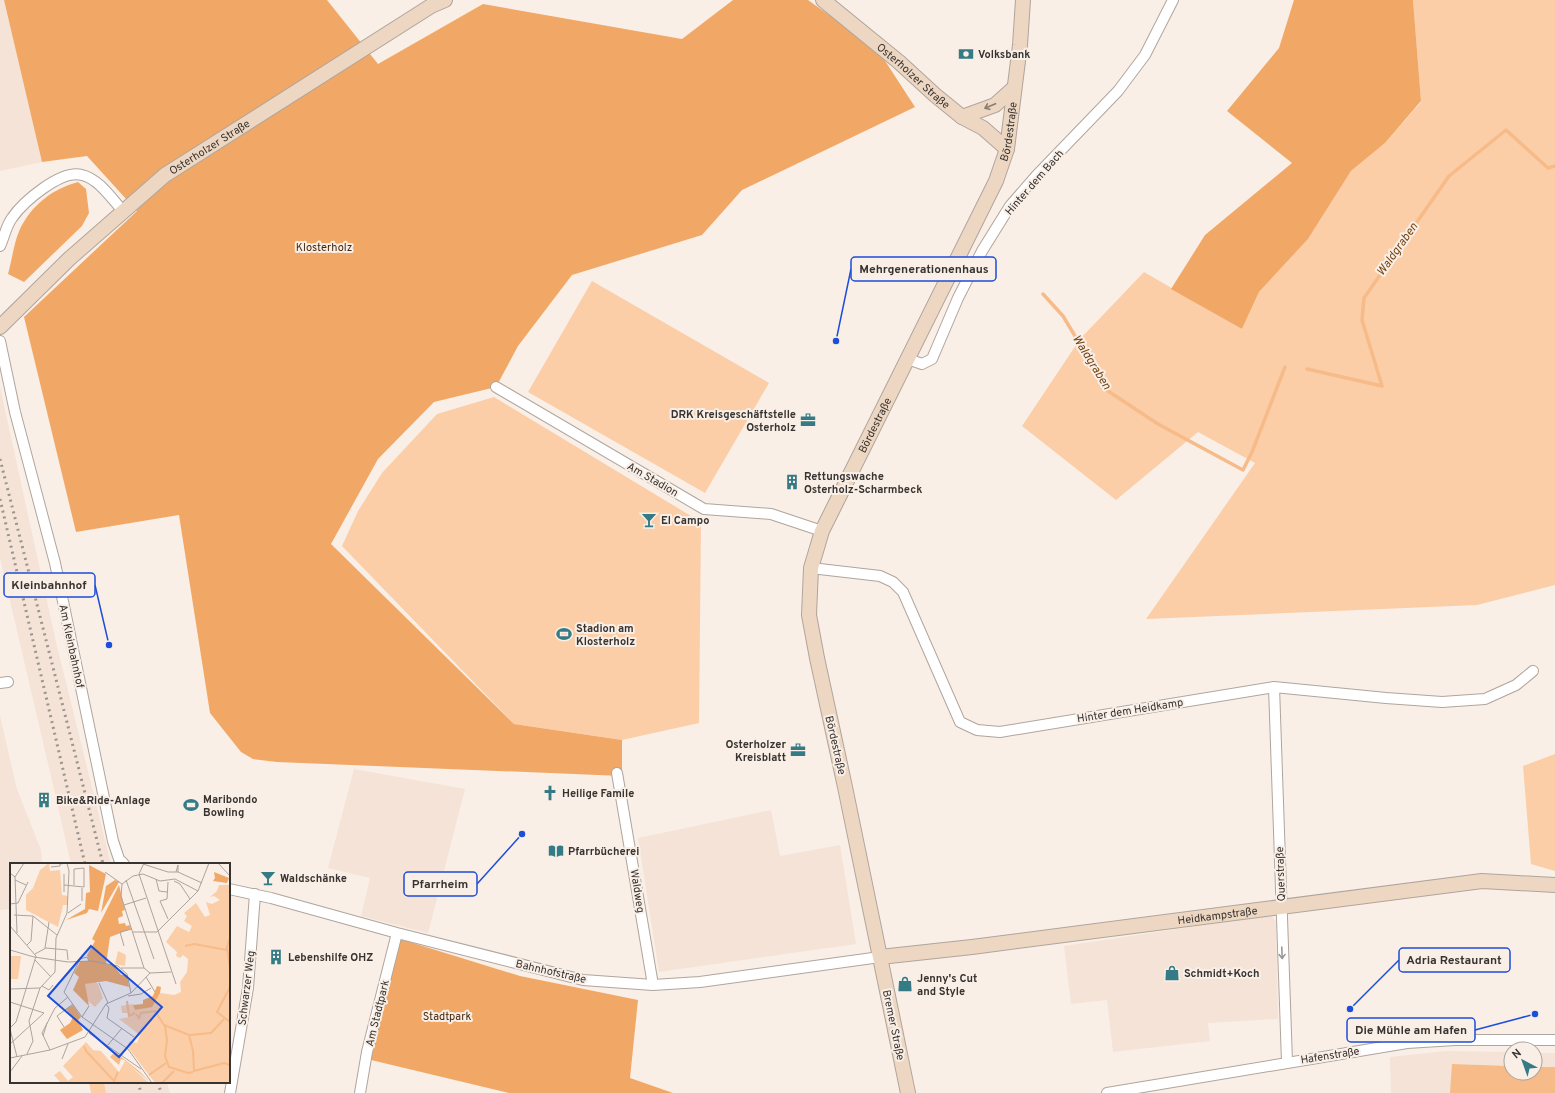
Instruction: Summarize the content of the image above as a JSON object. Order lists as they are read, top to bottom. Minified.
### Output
{"streets":{"street":["Osterholzer Straße","Bördestraße","Hinter dem Bach","Am Stadion","Am Kleinbahnhof","Hinter dem Heidkamp","Querstraße","Waldweg","Heidkampstraße","Bahnhofstraße","Schwarzer Weg","Am Stadtpark","Bremer Straße","Hafenstraße"]},"crossings":[["Osterholzer Straße","Bördestraße"],["Bördestraße","Hinter dem Bach"],["Bördestraße","Am Stadion"],["Bördestraße","Hinter dem Heidkamp"],["Bördestraße","Heidkampstraße"],["Bördestraße","Bahnhofstraße"],["Bördestraße","Bremer Straße"],["Hinter dem Heidkamp","Querstraße"],["Querstraße","Heidkampstraße"],["Querstraße","Hafenstraße"],["Waldweg","Bahnhofstraße"],["Heidkampstraße","Bahnhofstraße"],["Heidkampstraße","Bremer Straße"],["Bahnhofstraße","Schwarzer Weg"],["Bahnhofstraße","Am Stadtpark"],["Bahnhofstraße","Bremer Straße"]],"one_way":["Querstraße"],"water":["Waldgraben"],"parks":["Klosterholz","Stadtpark"],"places":{"bank":["Volksbank"],"other":["Mehrgenerationenhaus","Kleinbahnhof","Pfarrheim","Adria Restaurant","Die Mühle am Hafen"],"office":["DRK Kreisgeschäftstelle Osterholz","Osterholzer Kreisblatt"],"building":["Rettungswache Osterholz-Scharmbeck","Bike&Ride-Anlage","Lebenshilfe OHZ"],"bar":["El Campo","Waldschänke"],"sports":["Stadion am Klosterholz","Maribondo Bowling"],"church":["Heilige Famile"],"library":["Pfarrbücherei"],"shop":["Schmidt+Koch","Jenny's Cut and Style"]},"north":"top left"}
